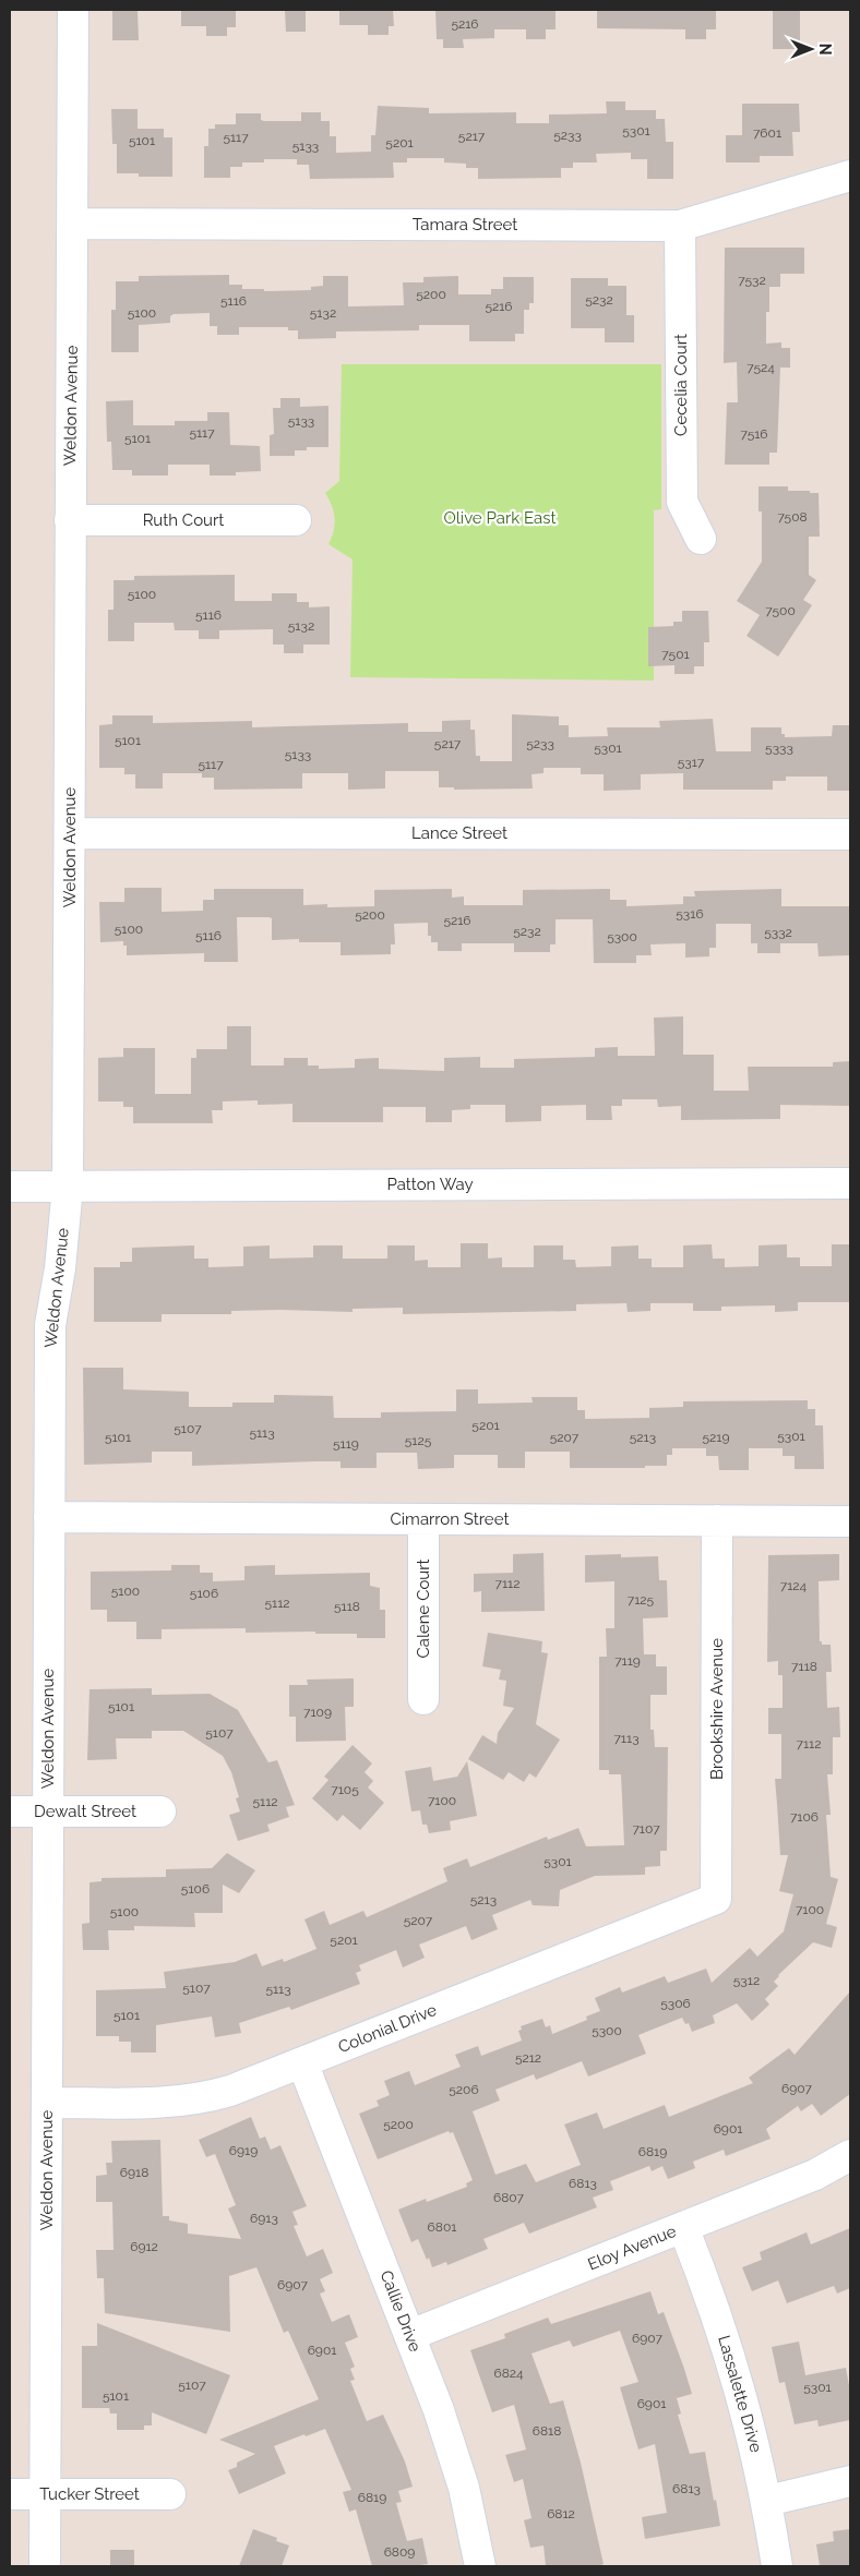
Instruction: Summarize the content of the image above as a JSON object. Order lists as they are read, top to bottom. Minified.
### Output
{"streets":{"street":["Tamara Street","Cecelia Court","Weldon Avenue","Ruth Court","Lance Street","Patton Way","Cimarron Street","Calene Court","Brookshire Avenue","Dewalt Street","Colonial Drive","Eloy Avenue","Callie Drive","Lassalette Drive","Tucker Street"]},"crossings":[["Tamara Street","Cecelia Court"],["Tamara Street","Weldon Avenue"],["Weldon Avenue","Ruth Court"],["Weldon Avenue","Lance Street"],["Weldon Avenue","Patton Way"],["Weldon Avenue","Cimarron Street"],["Weldon Avenue","Dewalt Street"],["Weldon Avenue","Colonial Drive"],["Weldon Avenue","Tucker Street"],["Cimarron Street","Calene Court"],["Cimarron Street","Brookshire Avenue"],["Brookshire Avenue","Colonial Drive"],["Colonial Drive","Callie Drive"],["Eloy Avenue","Callie Drive"],["Eloy Avenue","Lassalette Drive"]],"parks":["Olive Park East"],"house_numbers":["5216","5301","7601","5233","5217","5117","5101","5201","5133","7532","5200","5232","5116","5216","5100","5132","7524","5133","5117","7516","5101","7508","5100","7500","5116","5132","7501","5101","5217","5233","5301","5333","5133","5317","5117","5316","5200","5216","5100","5232","5332","5116","5300","5201","5107","5113","5301","5101","5207","5213","5219","5125","5119","7112","7124","5100","5106","7125","5112","5118","7119","7118","5101","7109","5107","7113","7112","7105","7100","5112","7106","7107","5301","5106","5213","7100","5100","5207","5201","5312","5107","5113","5306","5101","5300","5212","6907","5206","5200","6901","6919","6819","6918","6813","6807","6913","6801","6912","6907","6907","6901","6824","5107","5301","5101","6901","6818","6813","6819","6812","6809"],"north":"right"}
